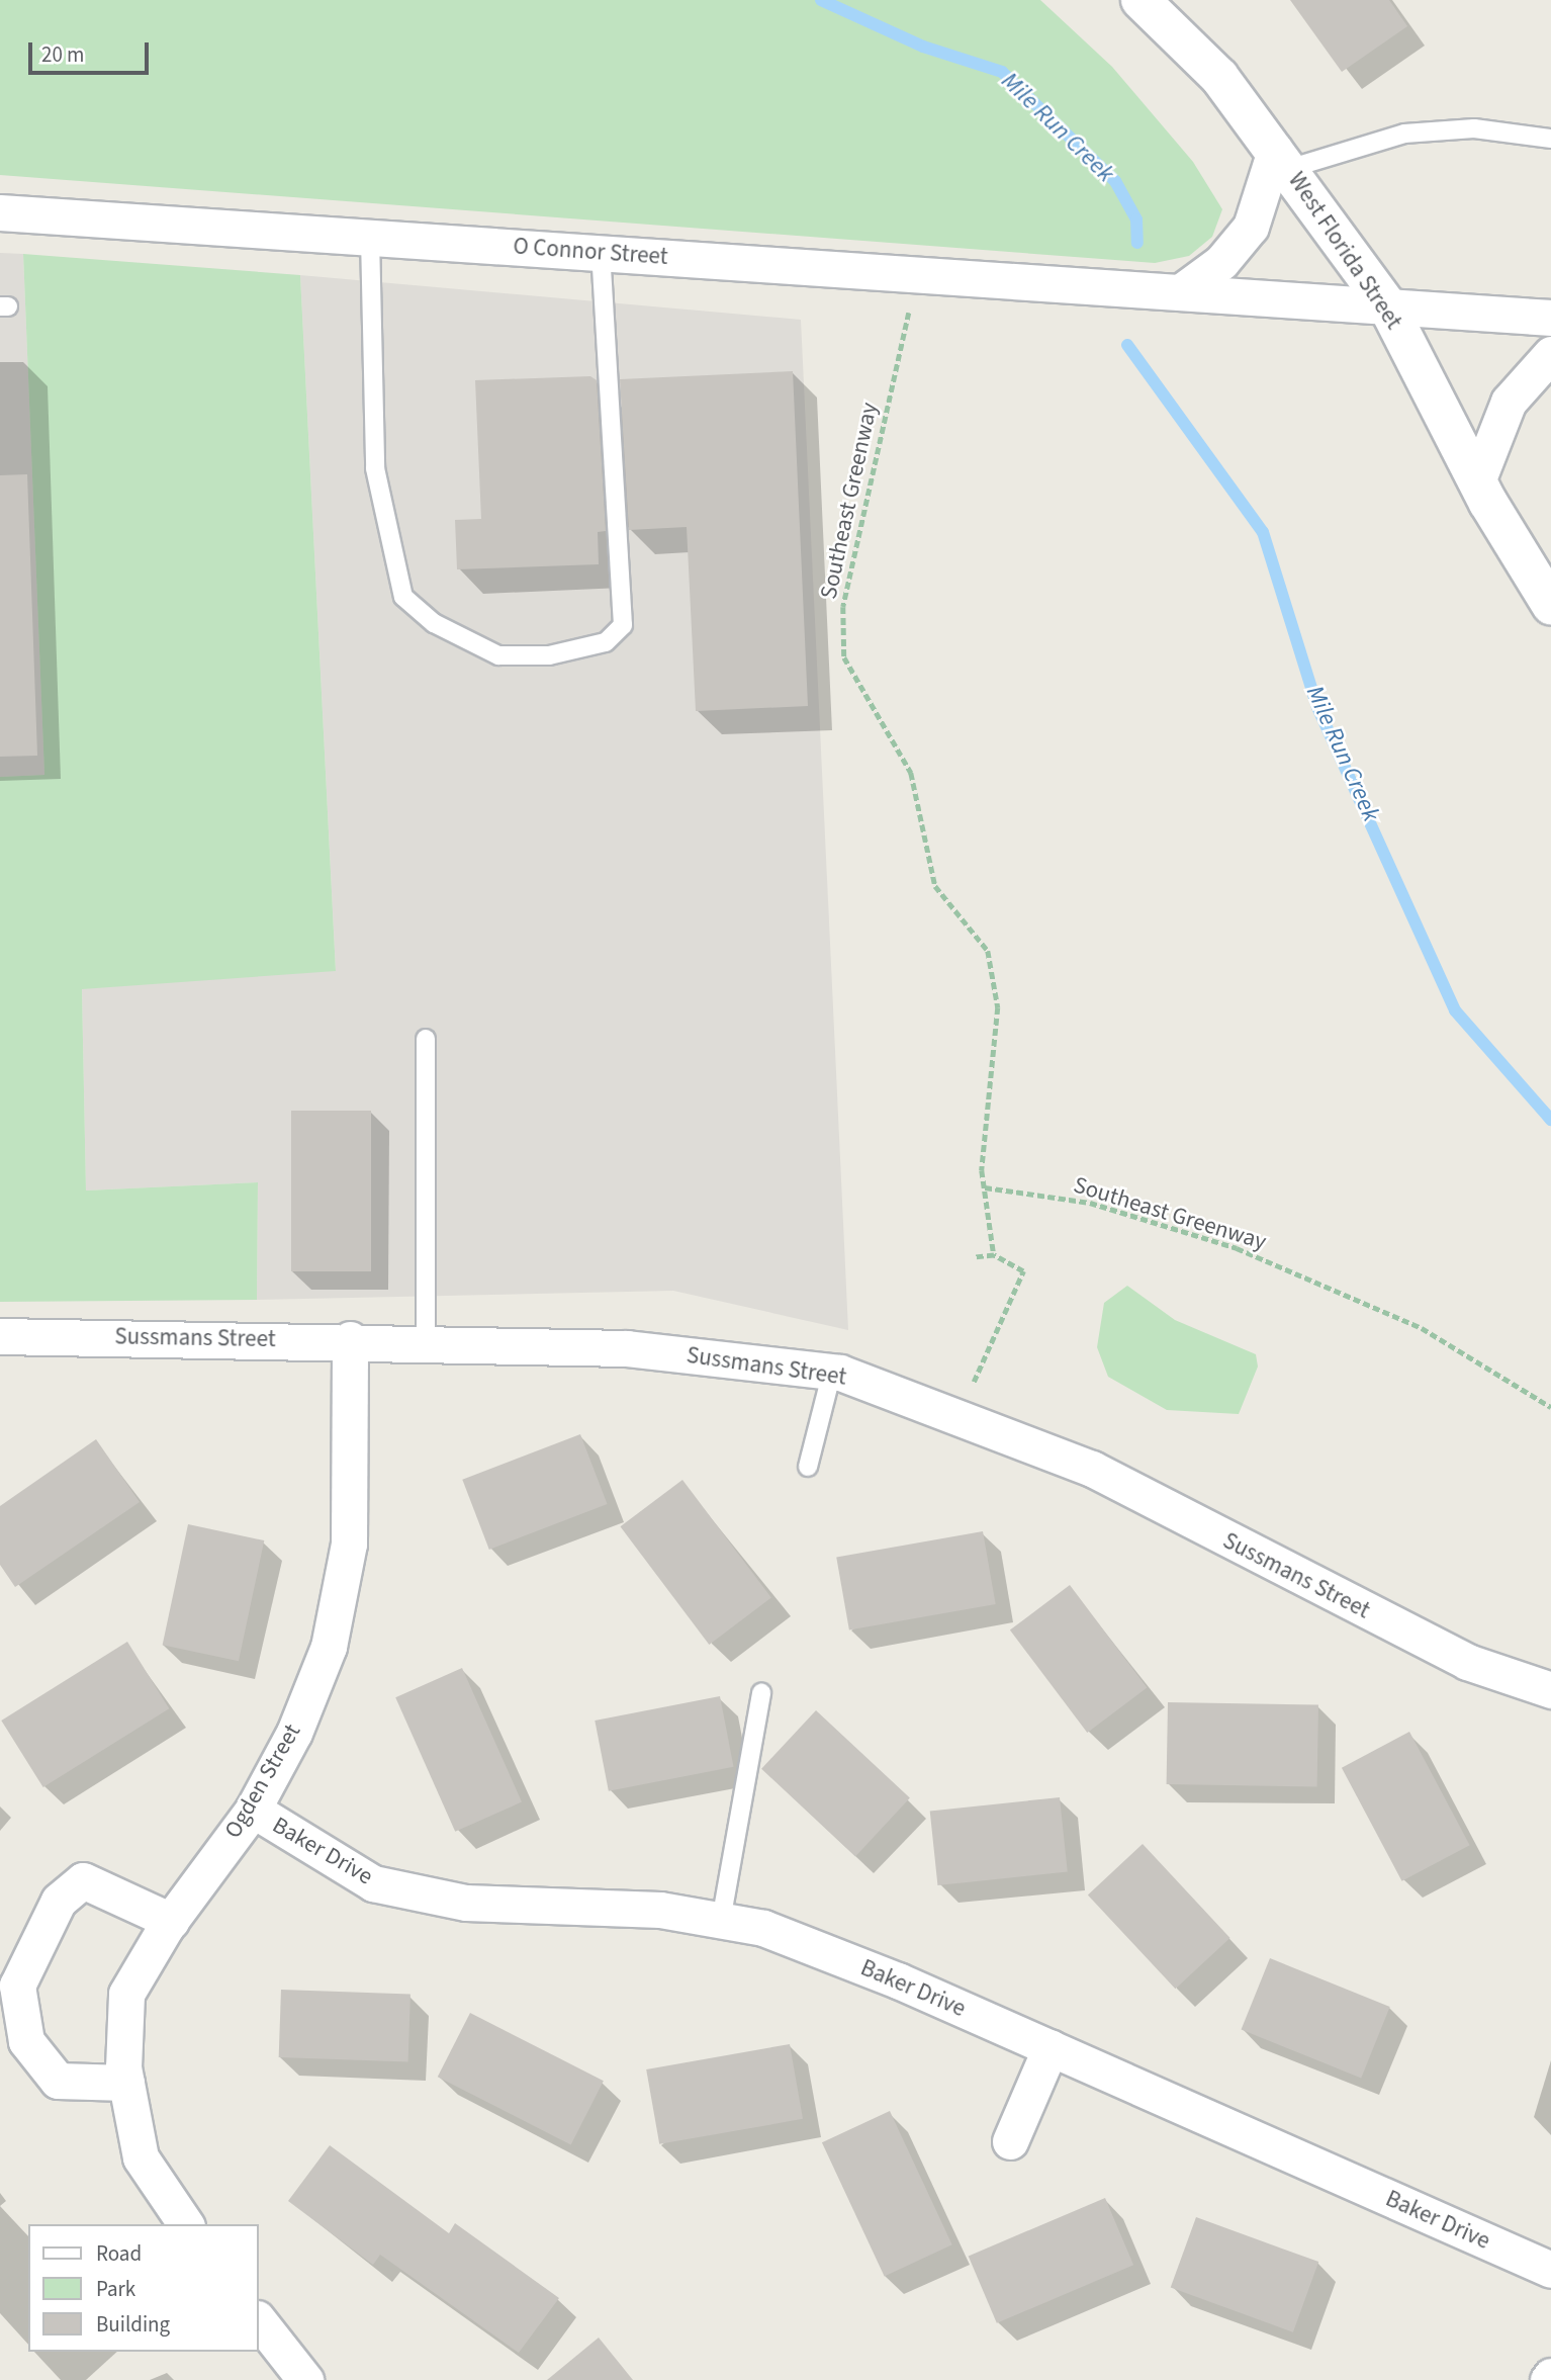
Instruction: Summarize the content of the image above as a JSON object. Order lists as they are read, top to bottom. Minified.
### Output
{"streets":{"main road":["West Florida Street"],"street":["O Connor Street","Sussmans Street","Ogden Street","Baker Drive"],"path":["Southeast Greenway"]},"crossings":[["West Florida Street","O Connor Street"],["O Connor Street","Southeast Greenway"],["Sussmans Street","Ogden Street"],["Ogden Street","Baker Drive"]],"water":["Mile Run Creek"],"legend":["Road","Park","Building"],"scale_bar":"20 m"}
